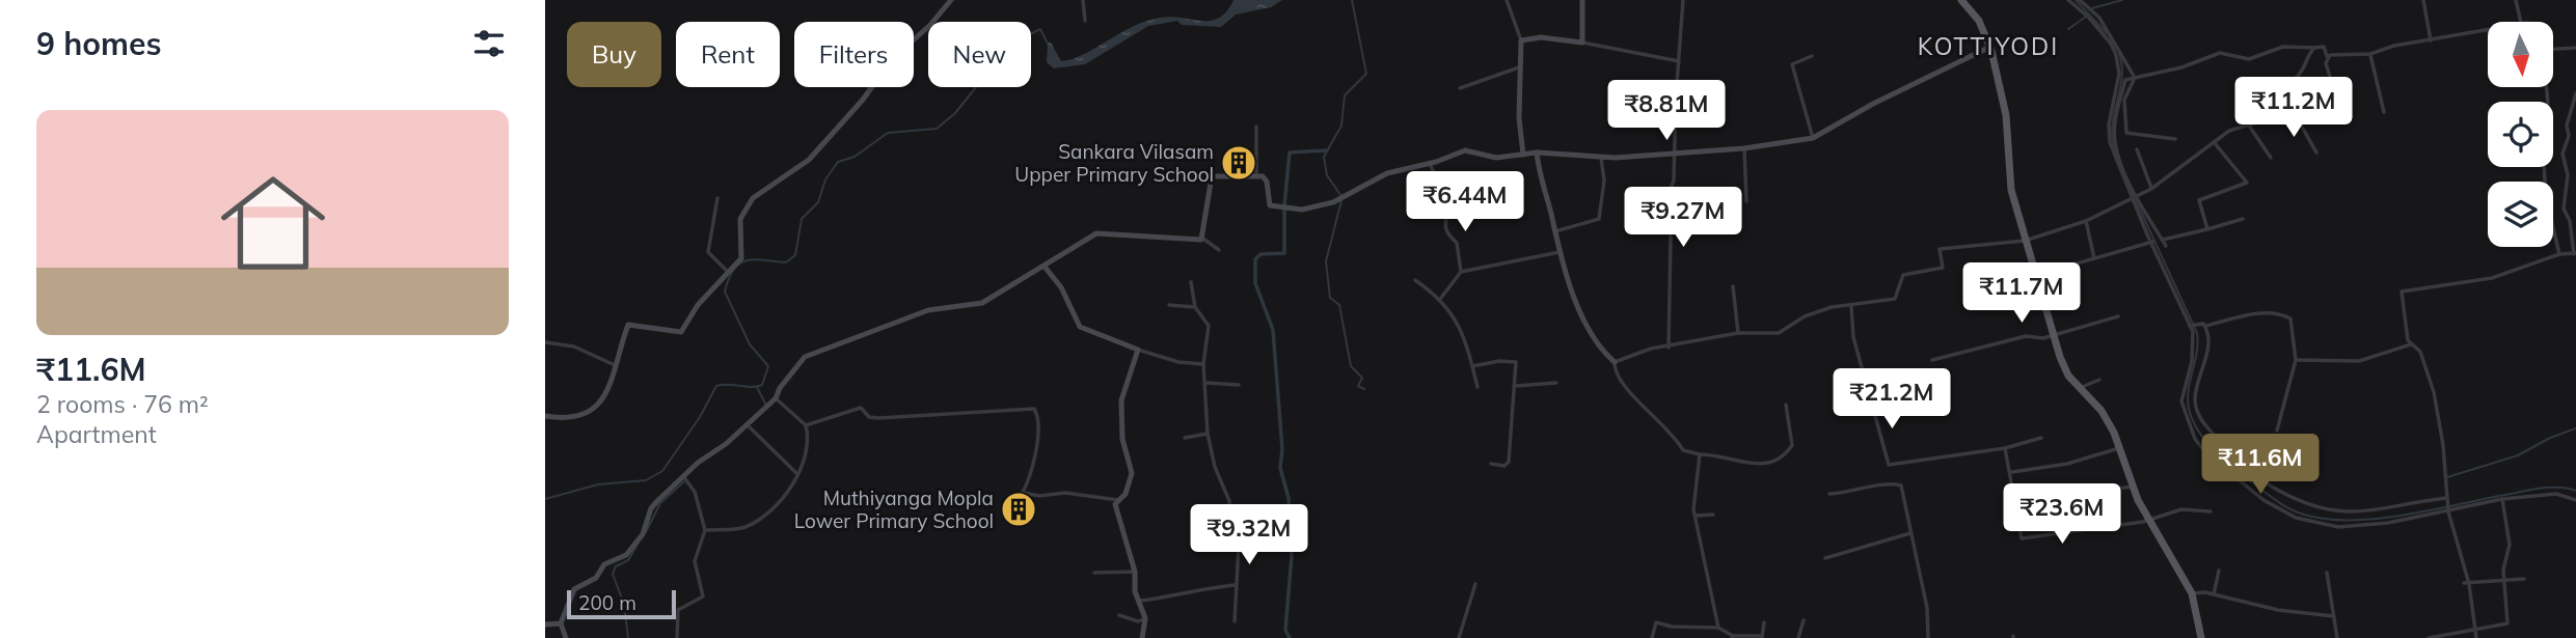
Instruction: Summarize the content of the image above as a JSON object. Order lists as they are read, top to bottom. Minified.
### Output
{"districts":["KOTTIYODI"],"places":{"building":["Sankara Vilasam Upper Primary School","Muthiyanga Mopla Lower Primary School"]},"scale_bar":"200 m","north":"bottom","page":{"heading":"9 homes","chip":["Buy","Rent","Filters","New"],"price":["₹11.2M","₹8.81M","₹6.44M","₹9.27M","₹11.7M","₹21.2M","₹11.6M","₹23.6M","₹9.32M"],"list":[{"name":"₹11.6M","note":"2 rooms · 76 m² · Apartment"}],"scale":"200 m"}}
